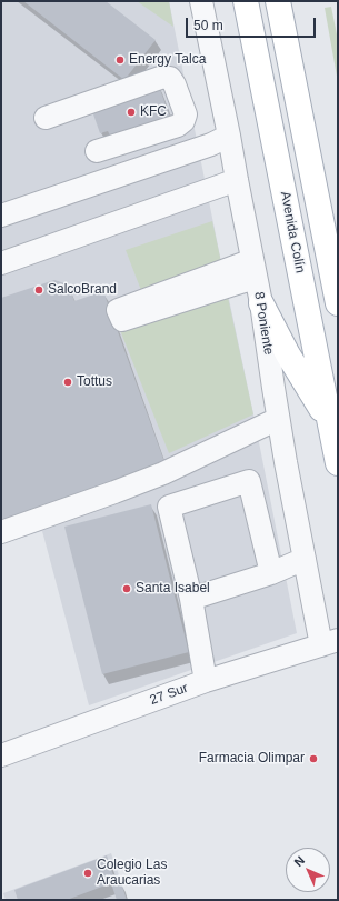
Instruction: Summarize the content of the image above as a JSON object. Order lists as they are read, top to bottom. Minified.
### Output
{"streets":{"main road":["Avenida Colín"],"street":["8 Poniente","27 Sur"]},"crossings":[["8 Poniente","27 Sur"]],"places":["Energy Talca","KFC","SalcoBrand","Tottus","Santa Isabel","Farmacia Olimpar","Colegio Las Araucarias"],"scale_bar":"50 m","north":"top left"}
